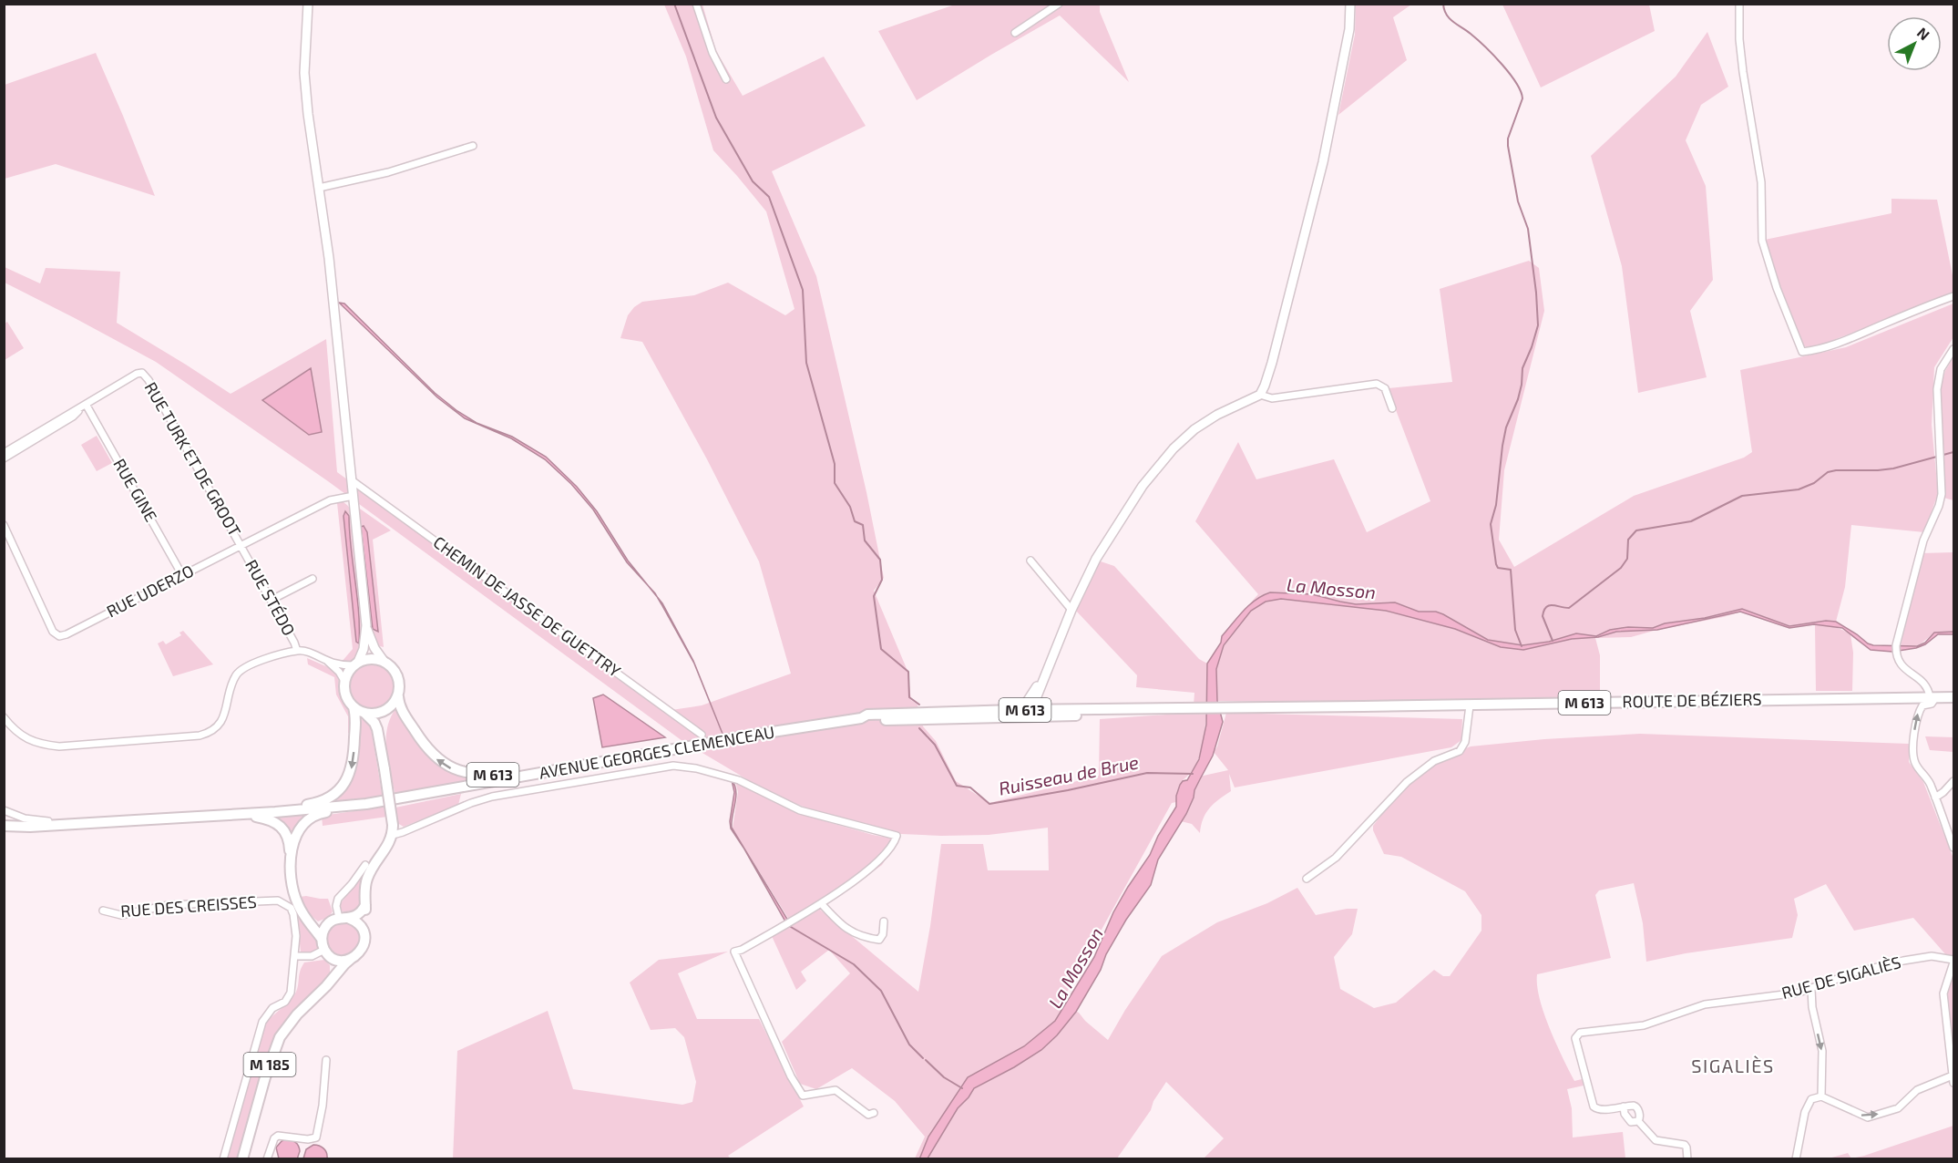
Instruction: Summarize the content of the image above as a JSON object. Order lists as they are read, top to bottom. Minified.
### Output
{"streets":{"main road":["ROUTE DE BÉZIERS","M 613","AVENUE GEORGES CLEMENCEAU","M 185"],"street":["RUE TURK ET DE GROOT","RUE GINE","RUE UDERZO","RUE STÉDO","CHEMIN DE JASSE DE GUETTRY","RUE DES CREISSES","RUE DE SIGALIÈS"]},"crossings":[["RUE TURK ET DE GROOT","RUE GINE"],["RUE TURK ET DE GROOT","RUE UDERZO"],["RUE TURK ET DE GROOT","RUE STÉDO"],["RUE GINE","RUE UDERZO"],["RUE UDERZO","RUE STÉDO"],["ROUTE DE BÉZIERS","M 613"],["M 613","AVENUE GEORGES CLEMENCEAU"],["M 613","M 185"]],"districts":["SIGALIÈS"],"water":["La Mosson","Ruisseau de Brue"],"north":"top right"}
